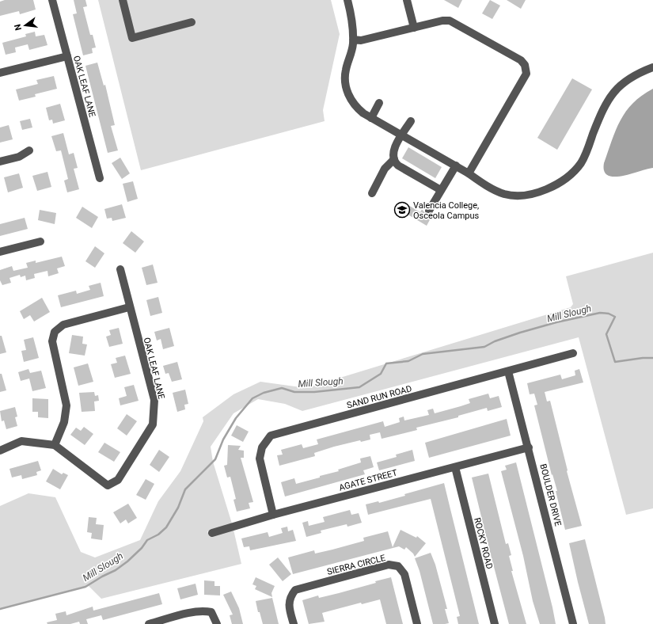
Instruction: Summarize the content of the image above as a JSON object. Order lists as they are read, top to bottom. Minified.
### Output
{"streets":{"street":["OAK LEAF LANE","SAND RUN ROAD","AGATE STREET","BOULDER DRIVE","ROCKY ROAD","SIERRA CIRCLE"]},"crossings":[["SAND RUN ROAD","AGATE STREET"],["SAND RUN ROAD","BOULDER DRIVE"],["AGATE STREET","BOULDER DRIVE"],["AGATE STREET","ROCKY ROAD"]],"water":["Mill Slough"],"places":{"school or university":["Valencia College, Osceola Campus"]},"north":"left"}
